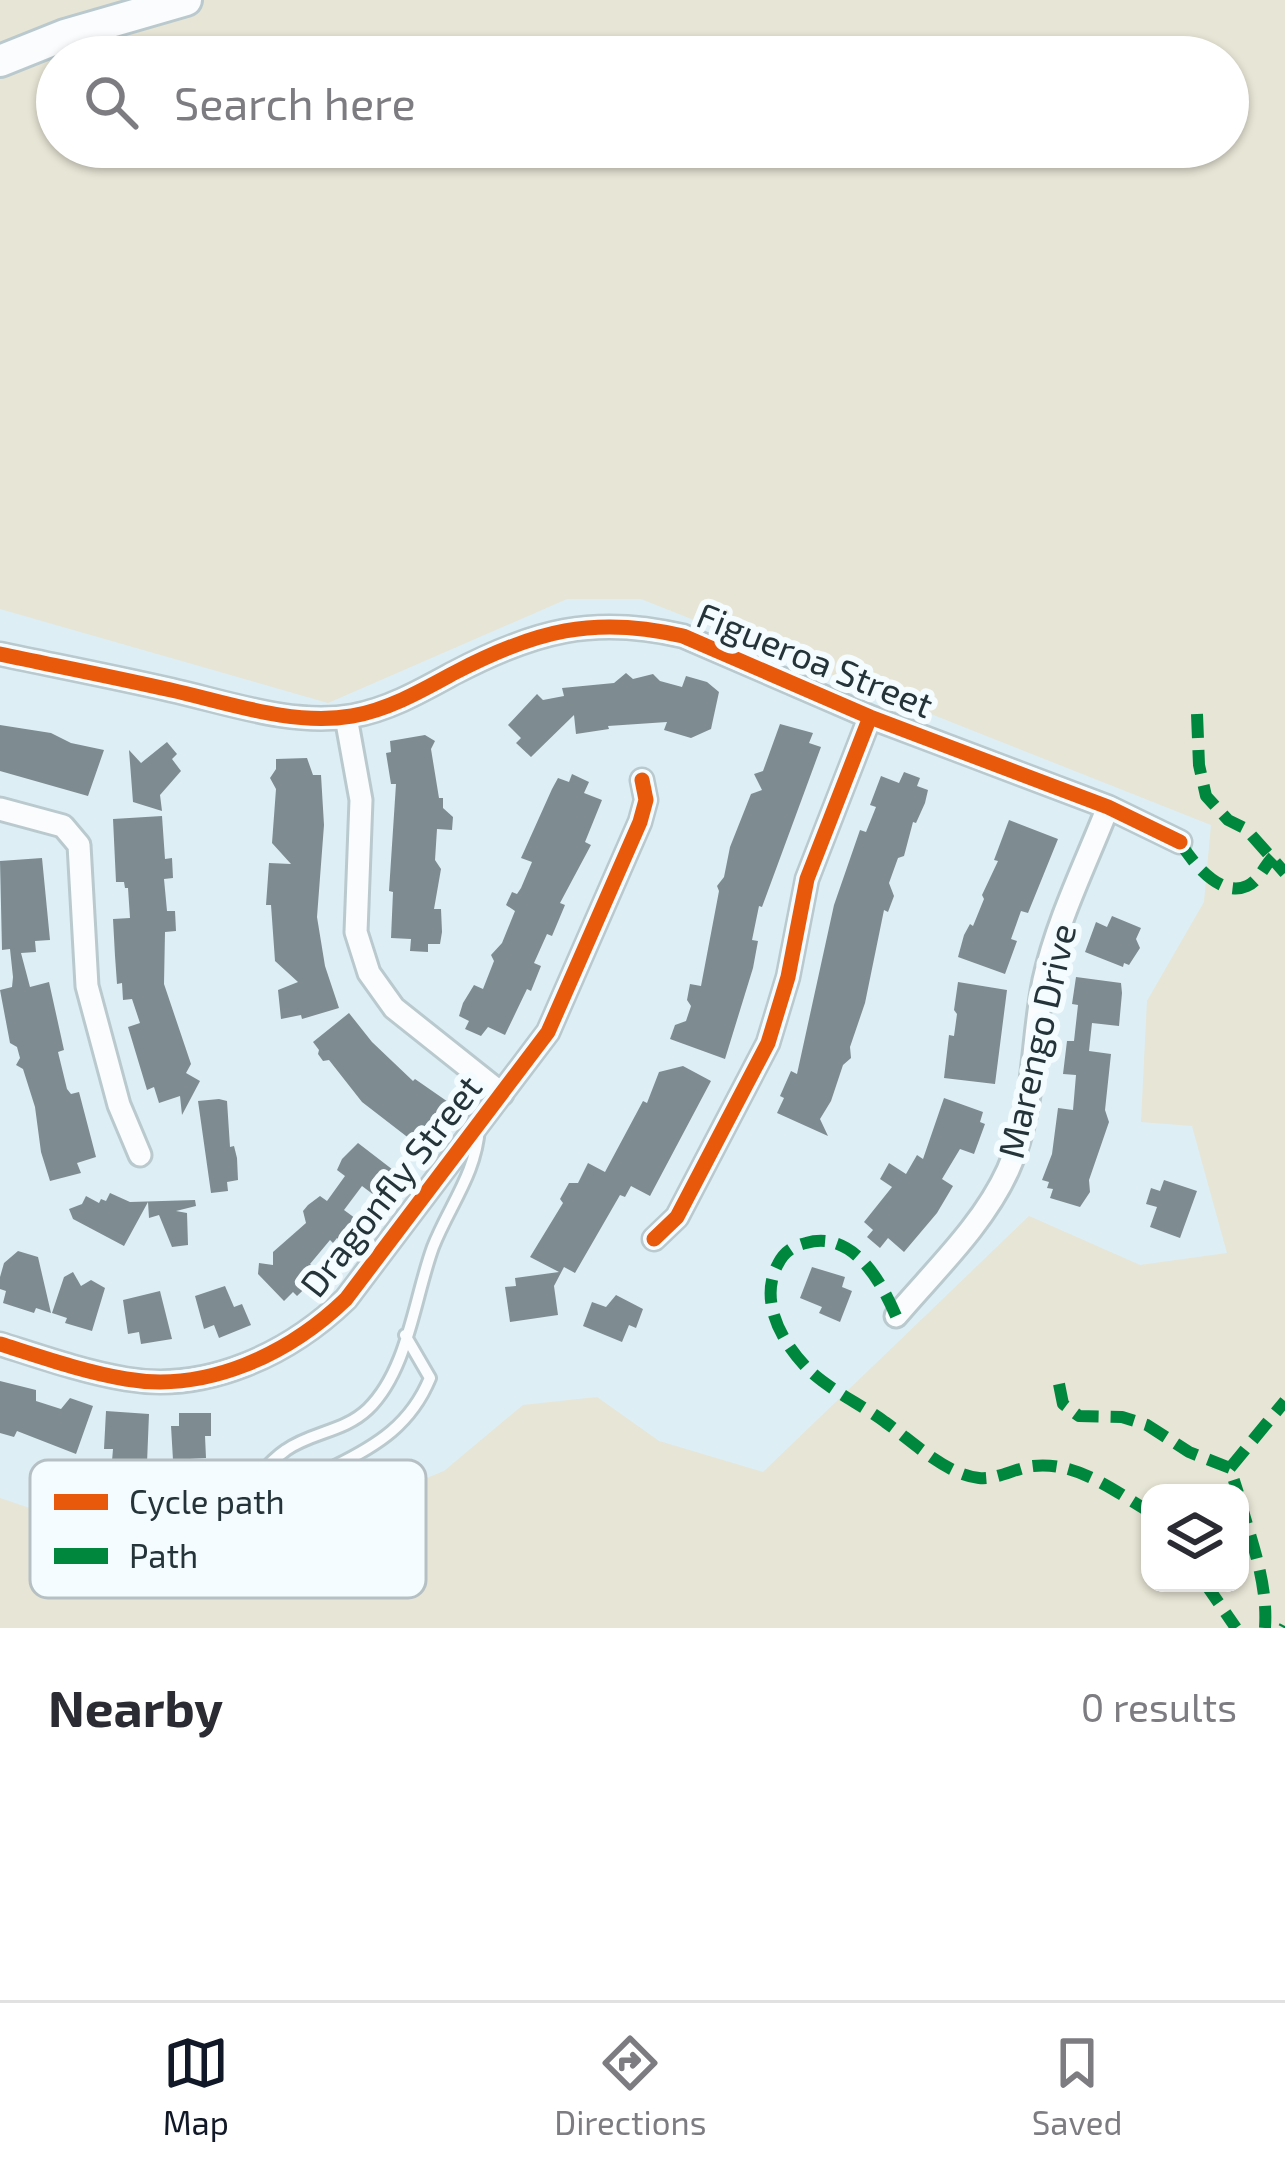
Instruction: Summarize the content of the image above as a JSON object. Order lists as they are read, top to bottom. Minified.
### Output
{"streets":{"street":["Figueroa Street","Marengo Drive","Dragonfly Street"]},"crossings":[["Figueroa Street","Marengo Drive"]],"legend":["Cycle path","Path"],"page":{"search":"Search here","heading":["Nearby","0 results"],"nav":["Map","Directions","Saved"]}}
